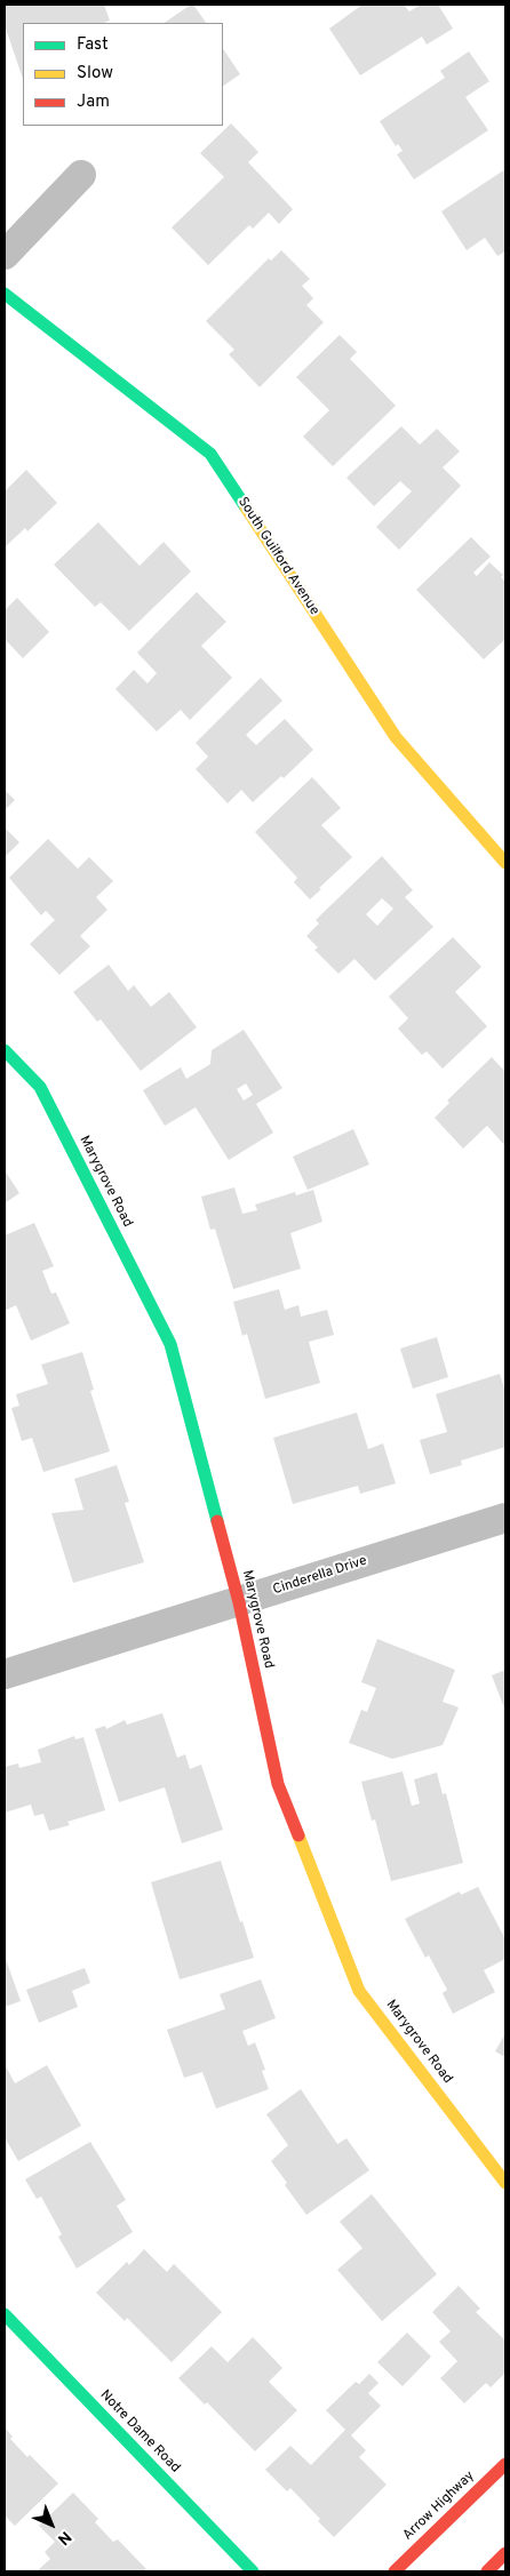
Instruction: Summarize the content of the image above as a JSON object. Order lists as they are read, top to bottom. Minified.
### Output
{"streets":{"street":["South Guilford Avenue","Marygrove Road","Cinderella Drive","Notre Dame Road","Arrow Highway"]},"crossings":[["Marygrove Road","Cinderella Drive"]],"legend":["Fast","Slow","Jam"],"north":"bottom right"}
